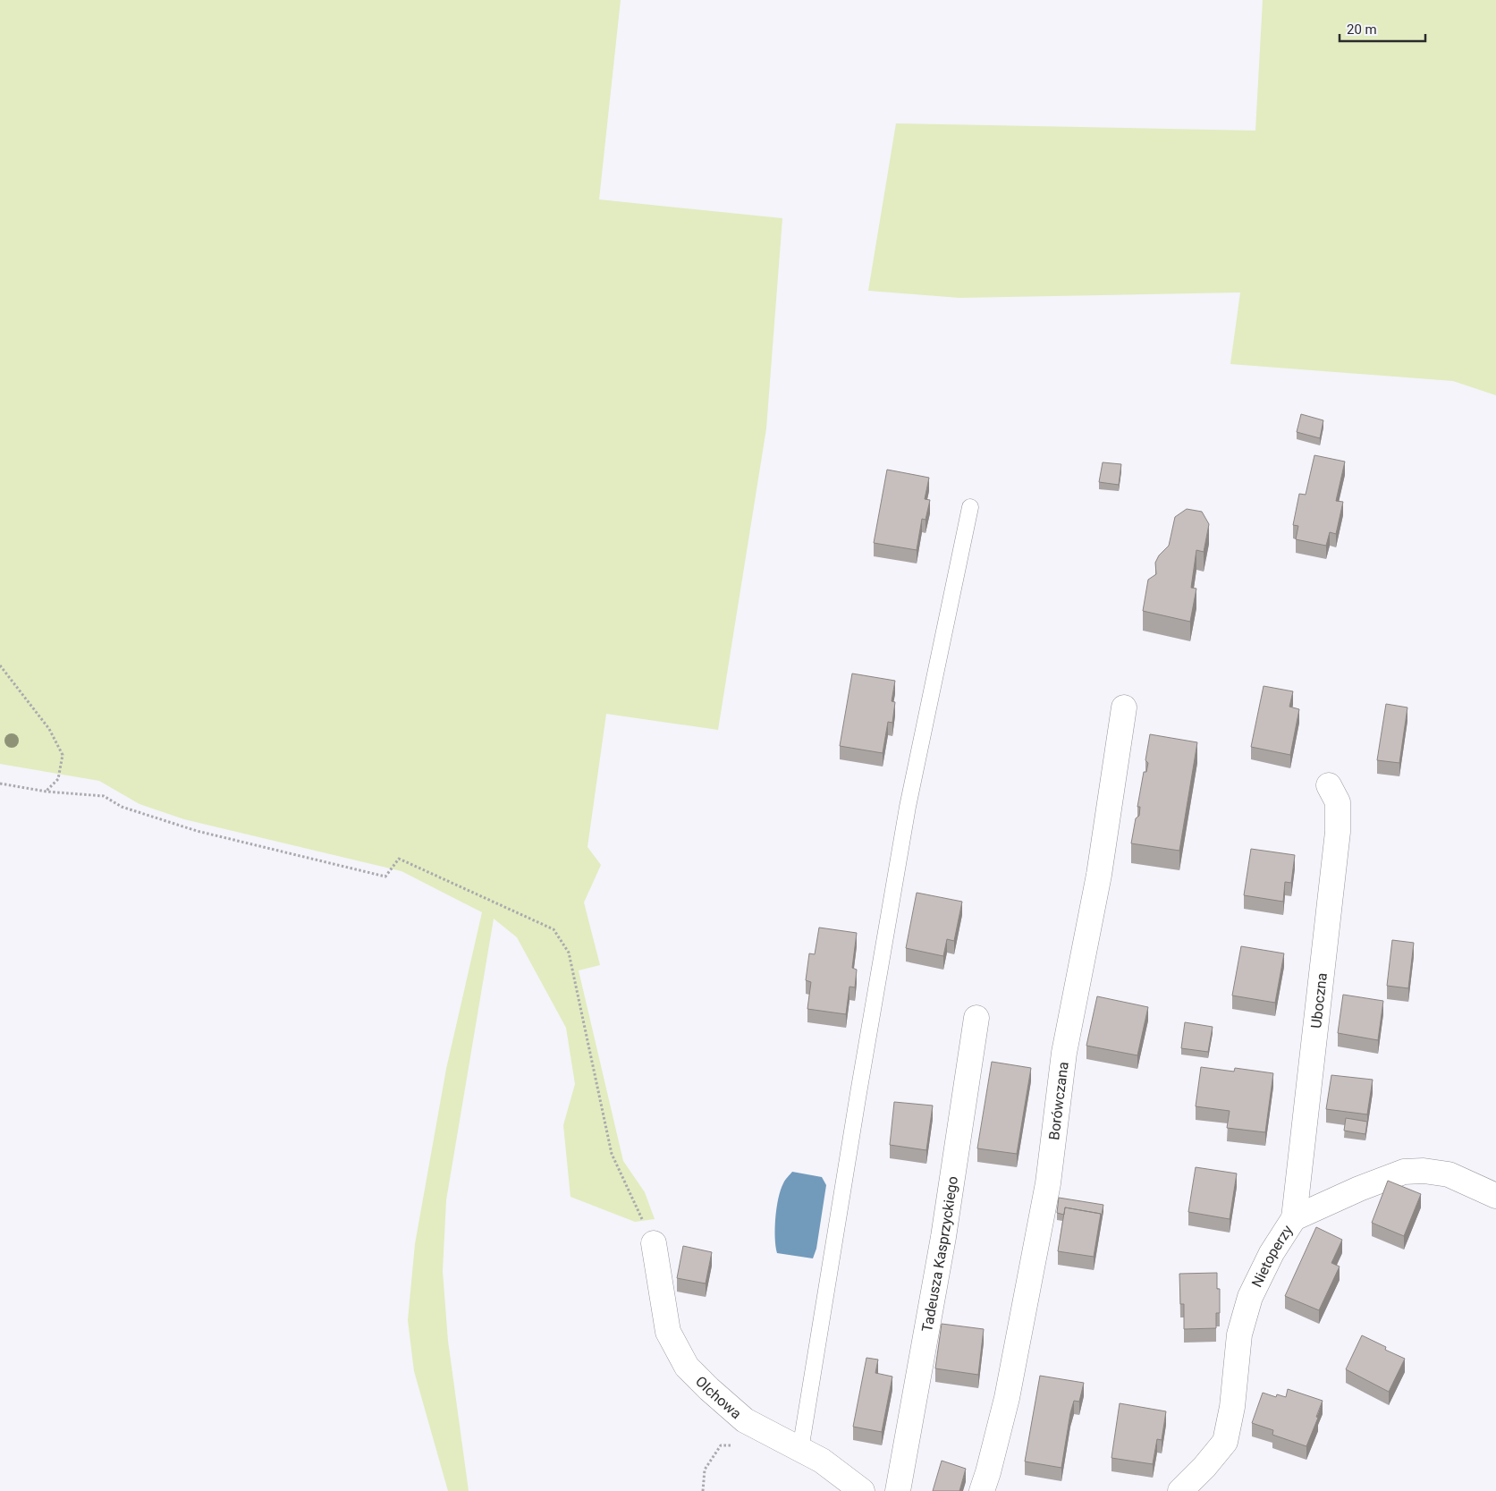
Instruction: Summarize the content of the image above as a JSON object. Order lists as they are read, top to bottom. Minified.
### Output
{"streets":{"street":["Uboczna","Borówczana","Tadeusza Kasprzyckiego","Nietoperzy","Olchowa"]},"crossings":[["Uboczna","Nietoperzy"]],"scale_bar":"20 m"}
